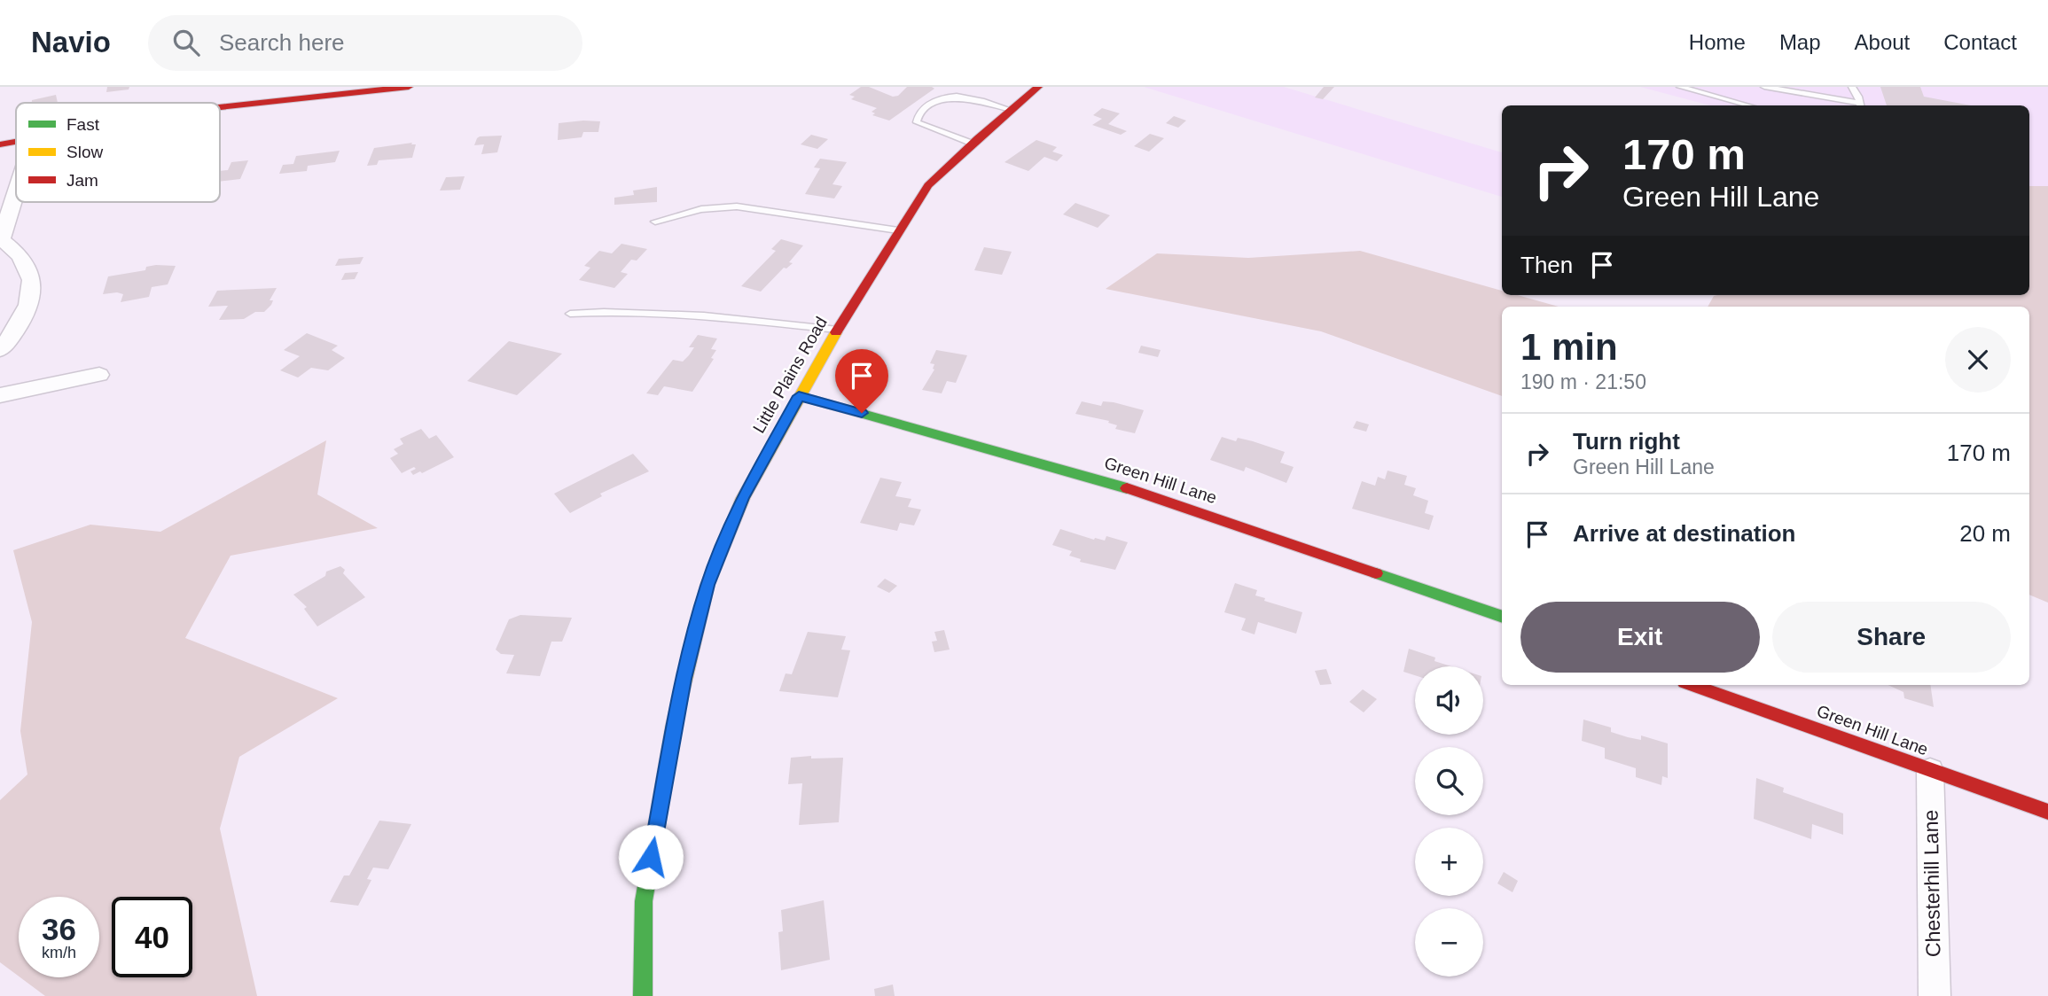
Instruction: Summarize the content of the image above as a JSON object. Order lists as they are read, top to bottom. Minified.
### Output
{"streets":{"street":["Little Plains Road","Green Hill Lane","Chesterhill Lane"]},"crossings":[["Little Plains Road","Green Hill Lane"],["Green Hill Lane","Chesterhill Lane"]],"legend":["Fast","Slow","Jam"],"page":{"header":"Navio","search":"Search here","nav":["Home","Map","About","Contact"],"turn":["170 m","Green Hill Lane"],"then":"Then","heading":["1 min","190 m · 21:50"],"list":[{"name":"Turn right","note":"Green Hill Lane","value":"170 m"},{"name":"Arrive at destination","value":"20 m"}],"buttons":["Exit","Share"],"map_buttons":["+","−"],"speed":"36 km/h","limit":"40"}}
